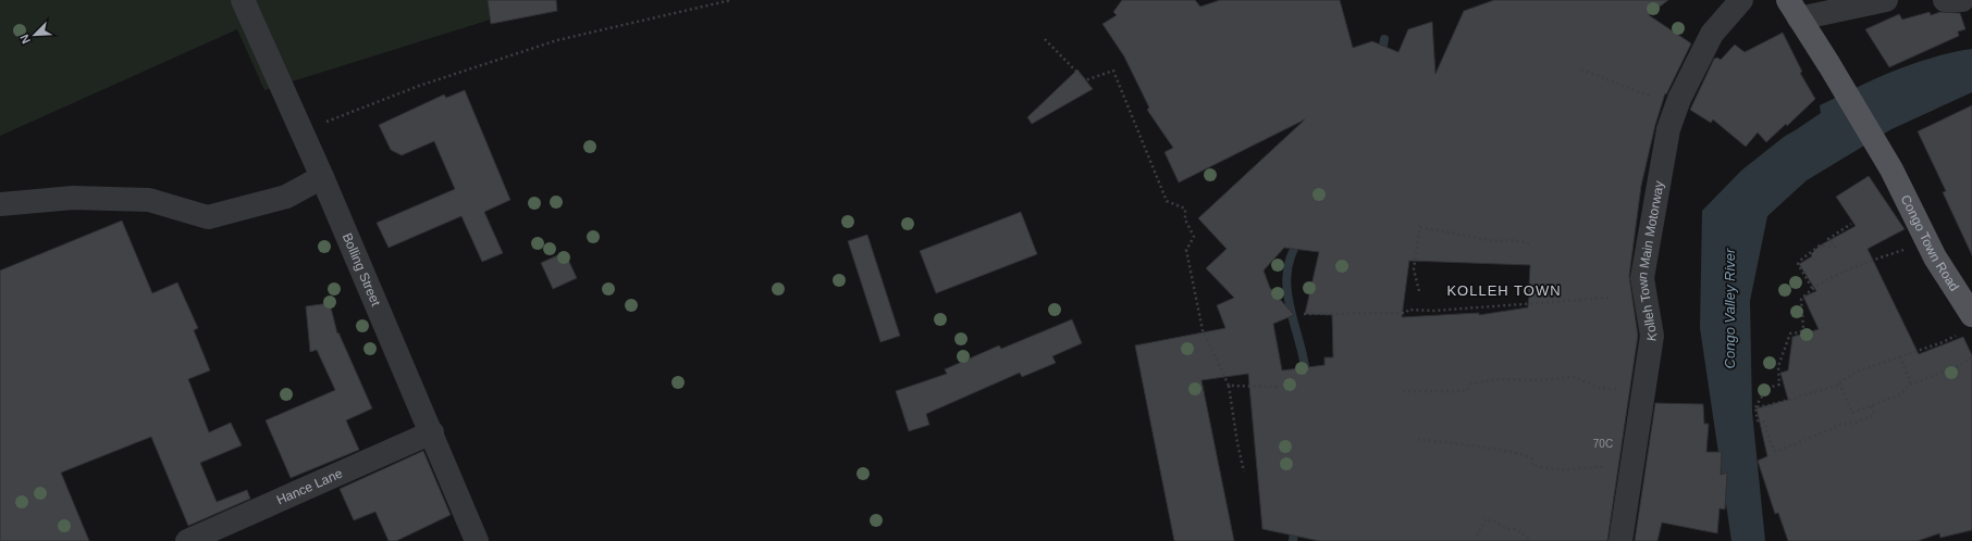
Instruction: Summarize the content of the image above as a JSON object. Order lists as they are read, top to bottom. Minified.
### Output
{"streets":{"main road":["Congo Town Road"],"street":["Kolleh Town Main Motorway","Bolling Street","Hance Lane"]},"crossings":[["Bolling Street","Hance Lane"]],"districts":["KOLLEH TOWN"],"water":["Congo Valley River"],"house_numbers":["70C"],"north":"bottom left"}
